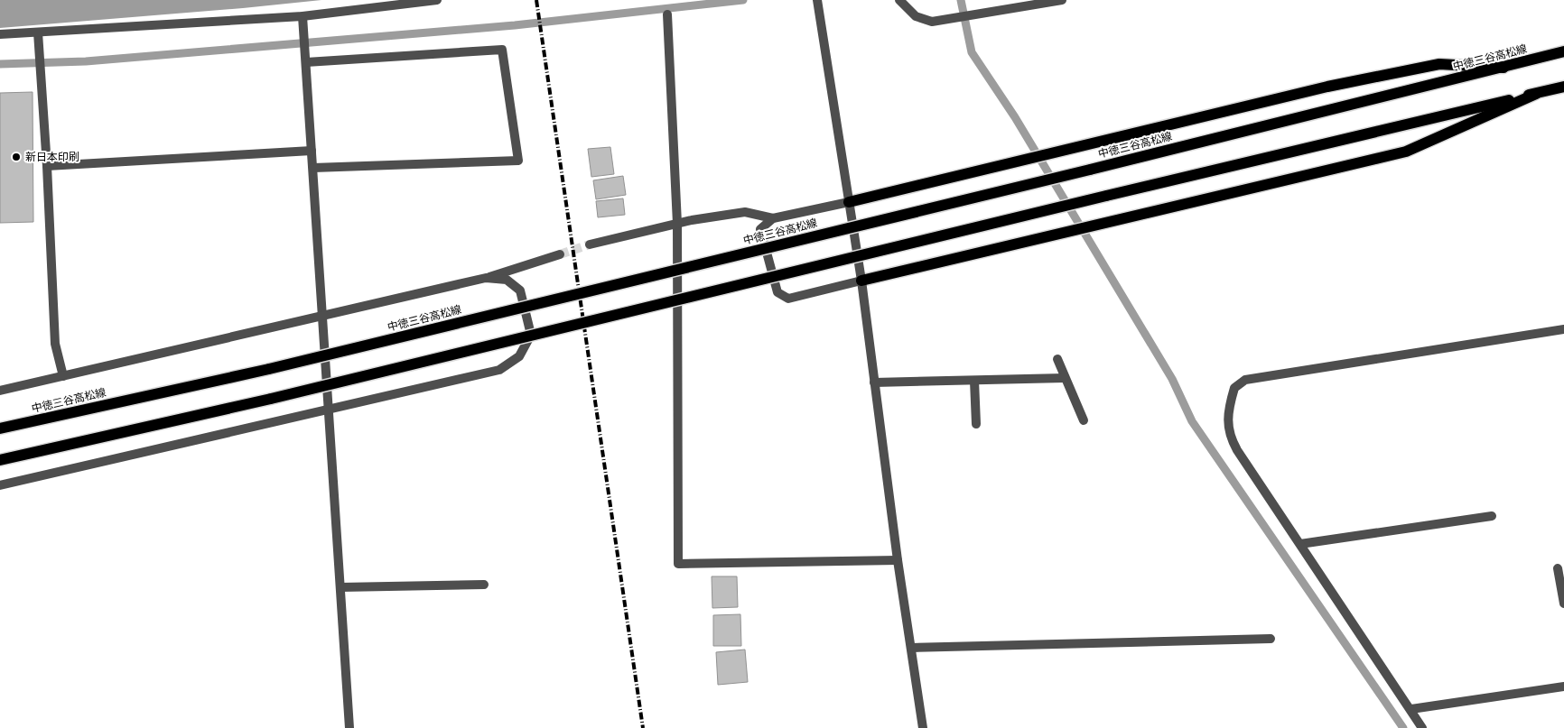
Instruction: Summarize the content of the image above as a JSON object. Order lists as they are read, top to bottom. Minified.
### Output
{"streets":{"main road":["中徳三谷高松線"]},"places":["新日本印刷"]}
